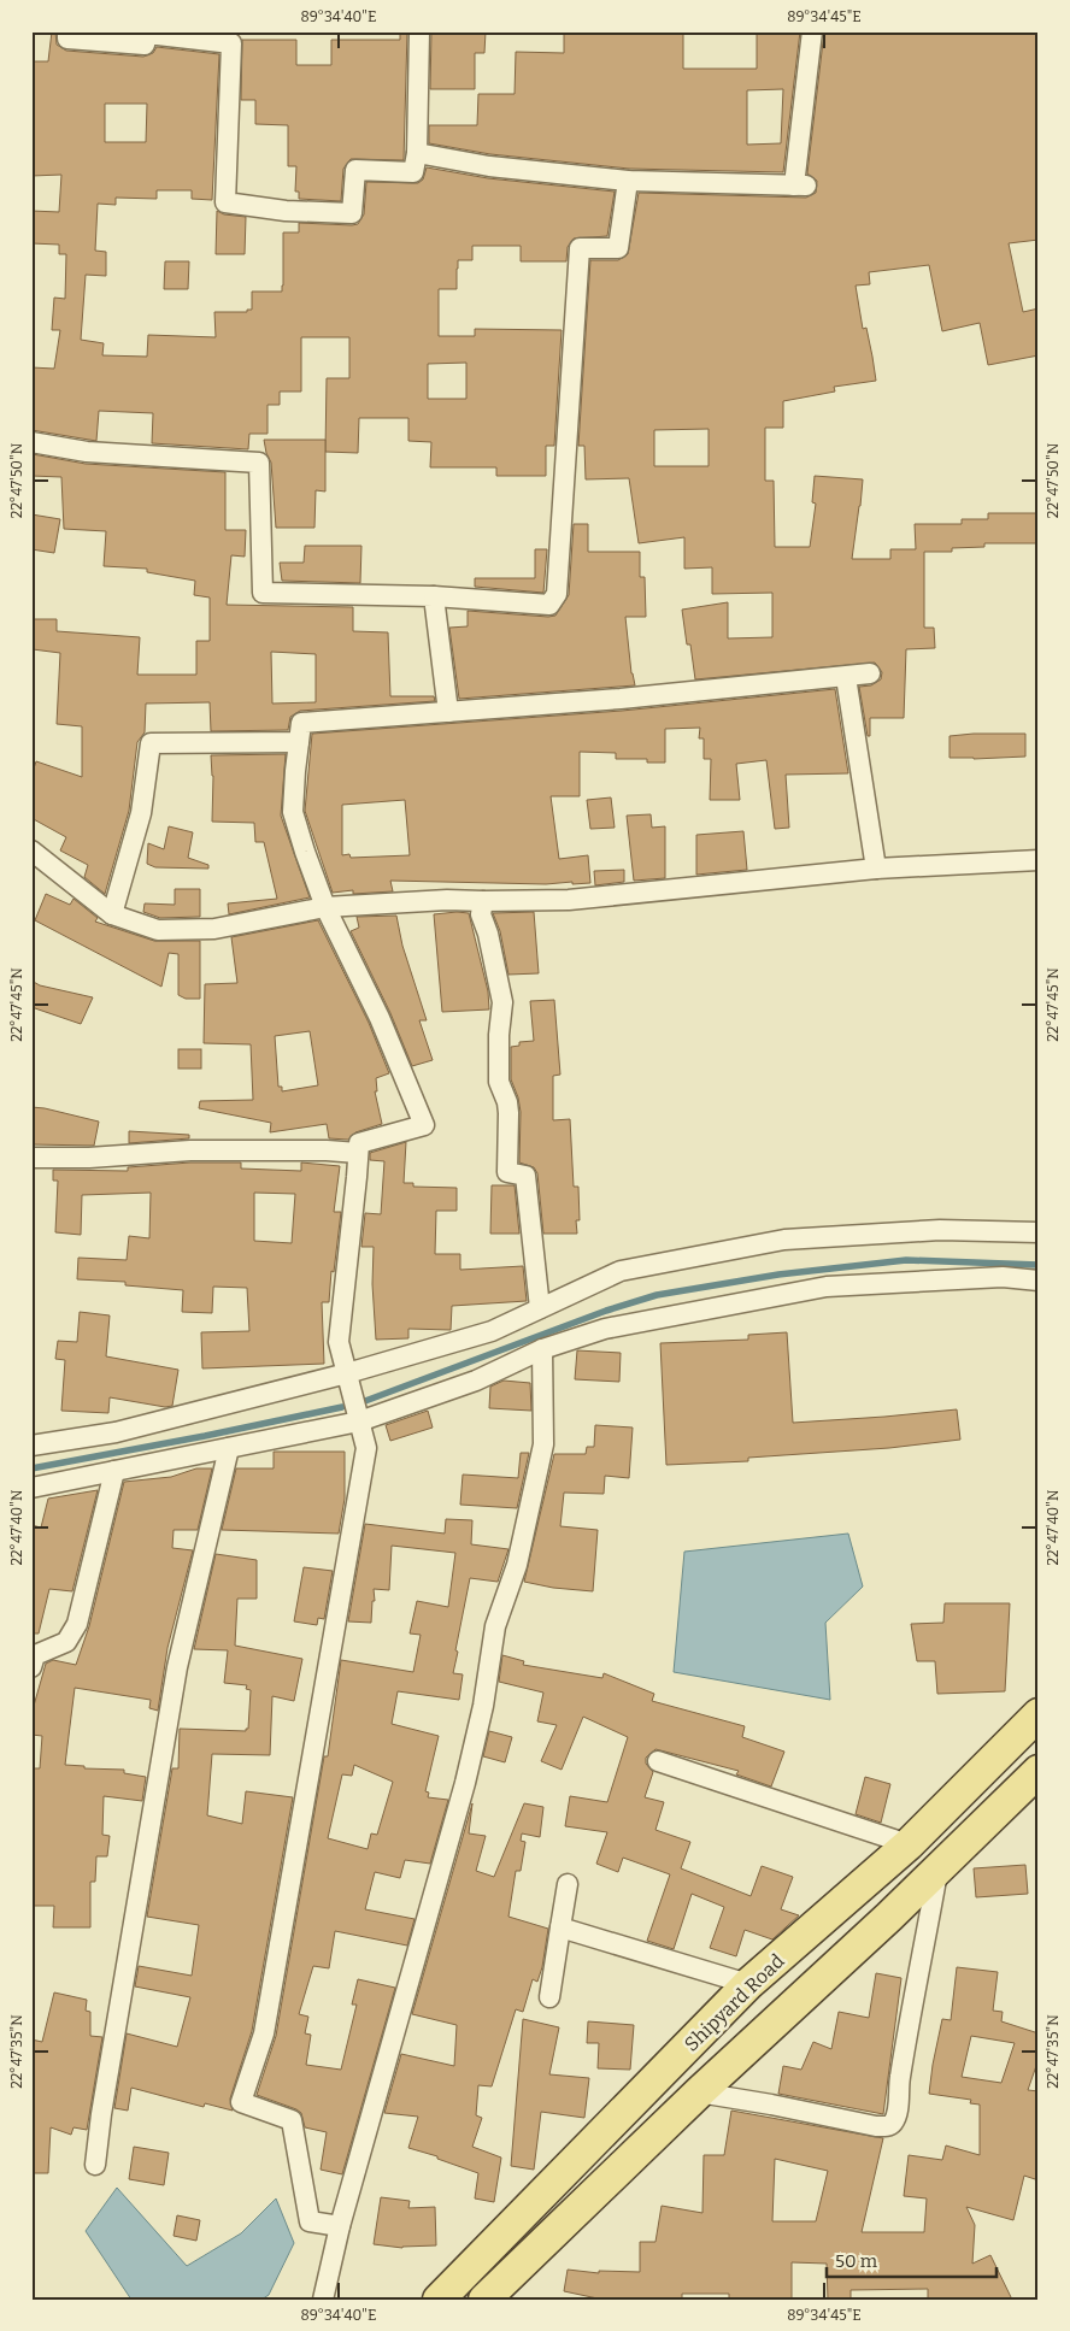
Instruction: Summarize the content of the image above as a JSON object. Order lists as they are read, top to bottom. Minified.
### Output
{"streets":{"main road":["Shipyard Road"]},"scale_bar":"50 m","coordinates":["89°34'40\"E","89°34'45\"E","22°47'50\"N","22°47'45\"N","22°47'40\"N","22°47'35\"N"]}
